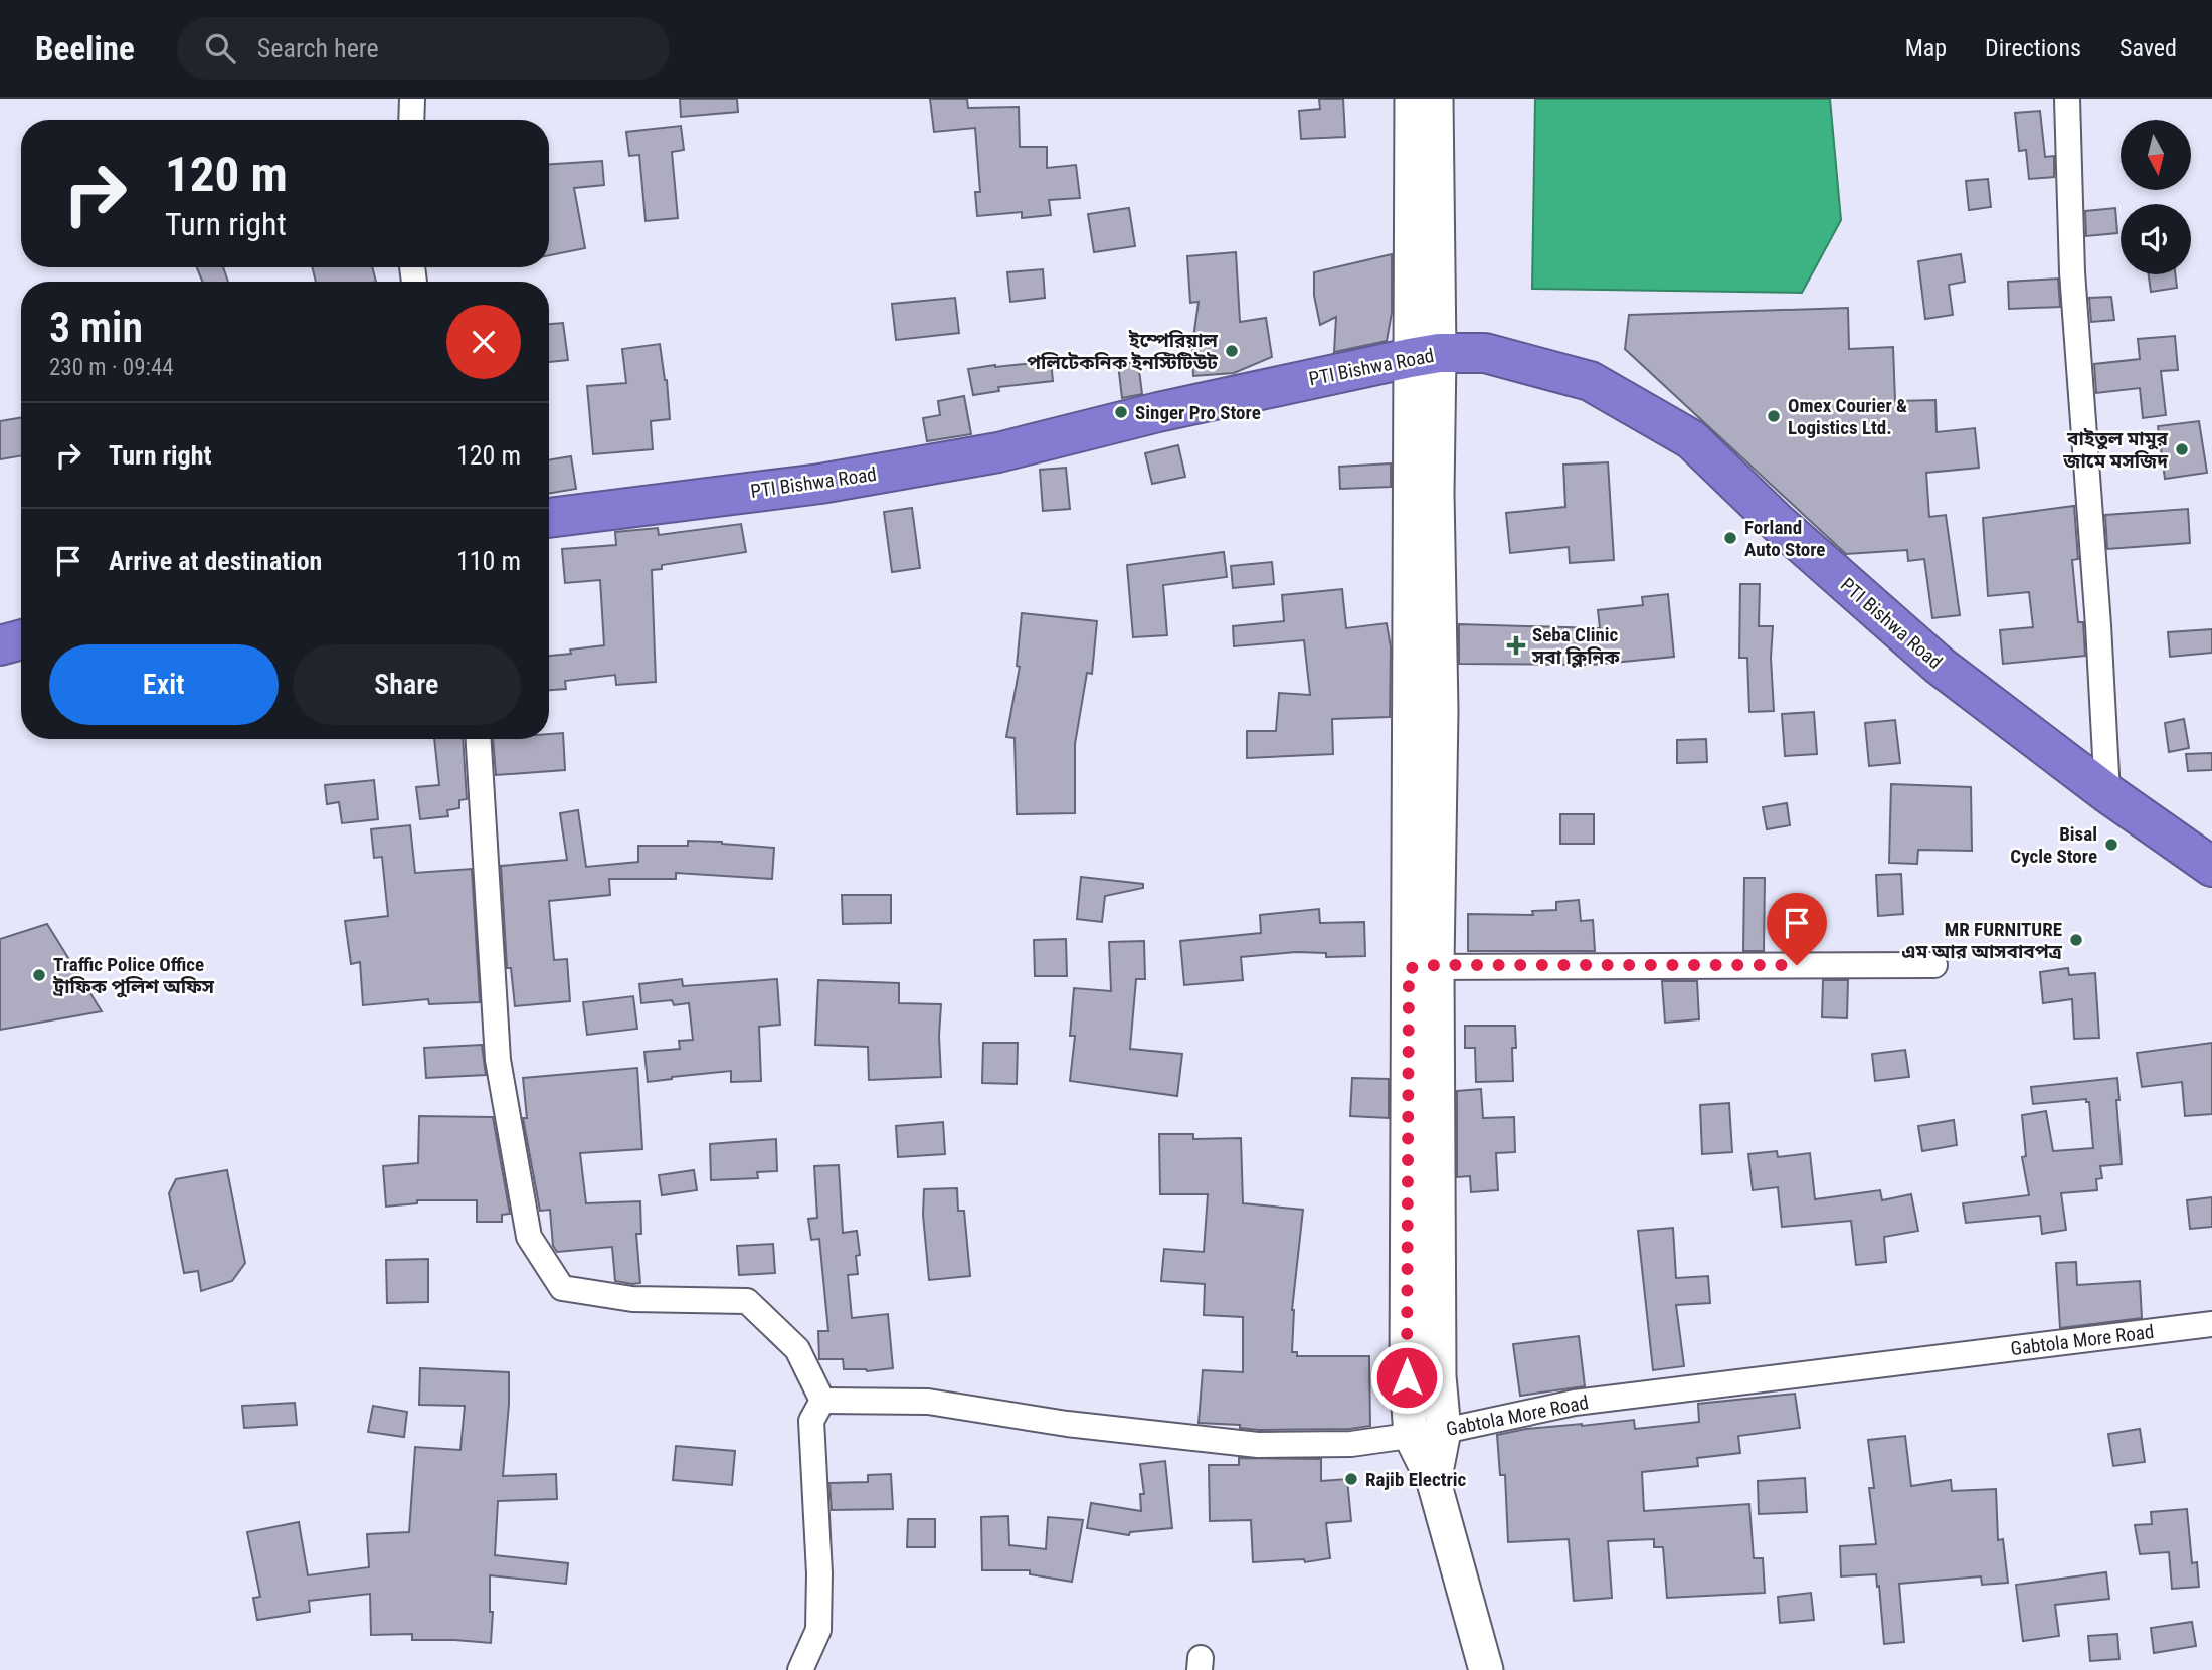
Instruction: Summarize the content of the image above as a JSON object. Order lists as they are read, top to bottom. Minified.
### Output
{"streets":{"highway":["PTI Bishwa Road"],"street":["Gabtola More Road"]},"places":{"other":["ইম্পেরিয়াল পলিটেকনিক ইনস্টিটিউট","Singer Pro Store","Omex Courier & Logistics Ltd.","বাইতুল মামুর জামে মসজিদ","Forland Auto Store","Bisal Cycle Store","MR FURNITURE এম আর আসবাবপত্র","Traffic Police Office ট্রাফিক পুলিশ অফিস","Rajib Electric"],"health":["Seba Clinic সবা ক্লিনিক"]},"north":"bottom","page":{"header":"Beeline","search":"Search here","nav":["Map","Directions","Saved"],"turn":["120 m","Turn right"],"heading":["3 min","230 m · 09:44"],"list":[{"name":"Turn right","value":"120 m"},{"name":"Arrive at destination","value":"110 m"}],"buttons":["Exit","Share"]}}
